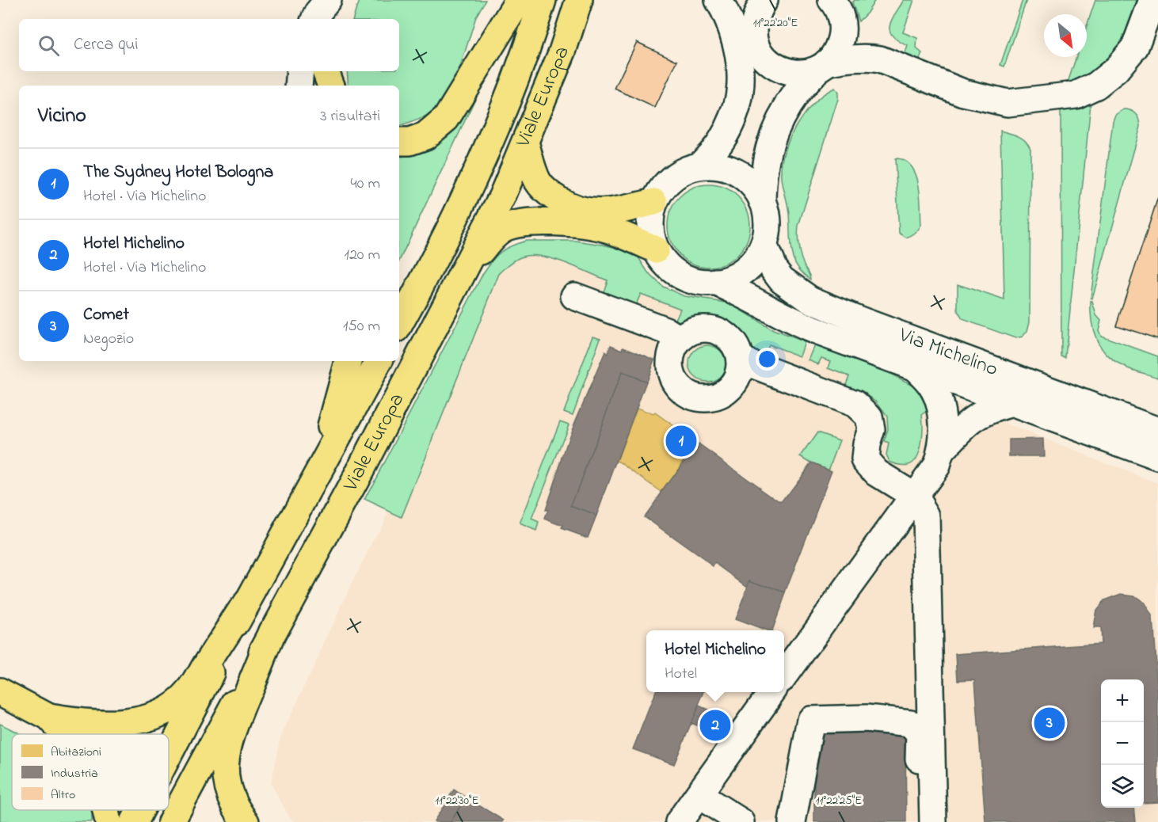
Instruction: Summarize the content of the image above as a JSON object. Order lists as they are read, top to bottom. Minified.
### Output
{"streets":{"main road":["Viale Europa"],"street":["Via Michelino"]},"legend":["Abitazioni","Industria","Altro"],"north":"bottom right","page":{"search":"Cerca qui","heading":["Vicino","3 risultati"],"list":[{"mark":"1","name":"The Sydney Hotel Bologna","note":"Hotel · Via Michelino","value":"40 m"},{"mark":"2","name":"Hotel Michelino","note":"Hotel · Via Michelino","value":"120 m"},{"mark":"3","name":"Comet","note":"Negozio","value":"150 m"}],"pins":["1","3","2"],"popup":["Hotel Michelino","Hotel"],"map_buttons":["+","−"]},"coordinates":["11°22'20\"E","11°22'30\"E","11°22'25\"E"]}
